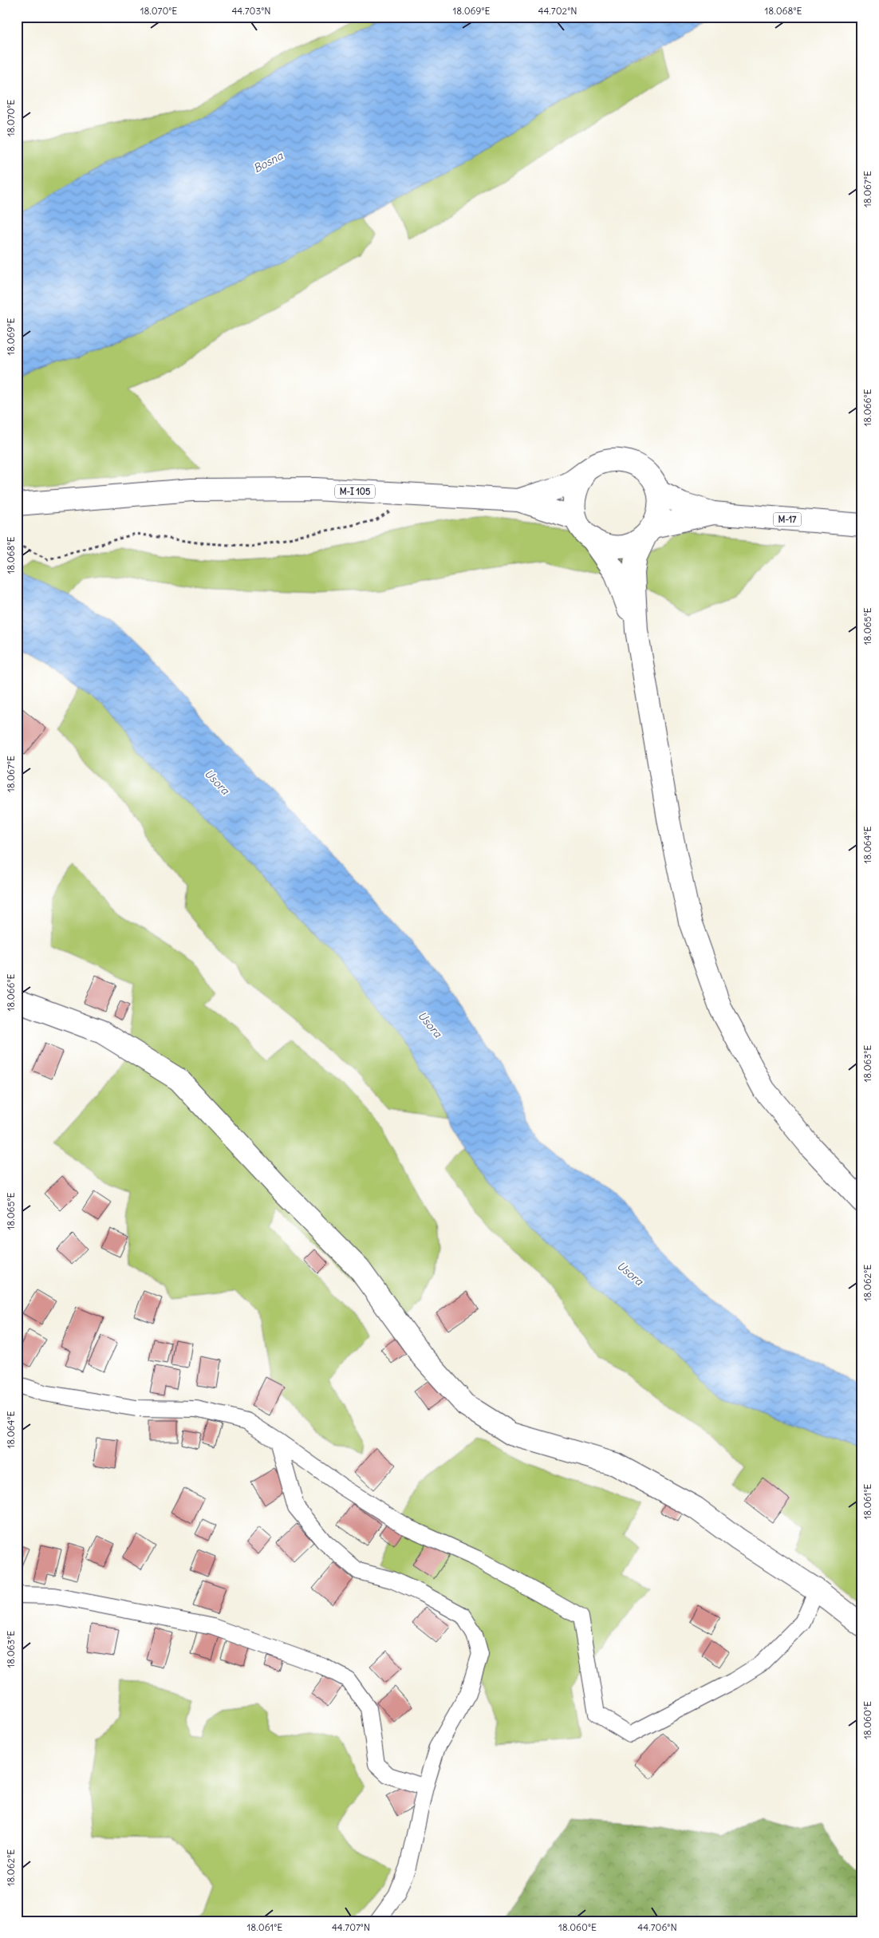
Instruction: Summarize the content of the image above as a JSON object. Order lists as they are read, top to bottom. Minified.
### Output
{"streets":{"street":["M-I 105","M-17"]},"water":["Bosna","Usora"],"coordinates":["18.070°E","44.703°N","18.069°E","44.702°N","18.068°E","18.067°E","18.066°E","18.065°E","18.064°E","18.063°E","18.062°E","18.061°E","18.060°E","44.707°N","44.706°N"]}
